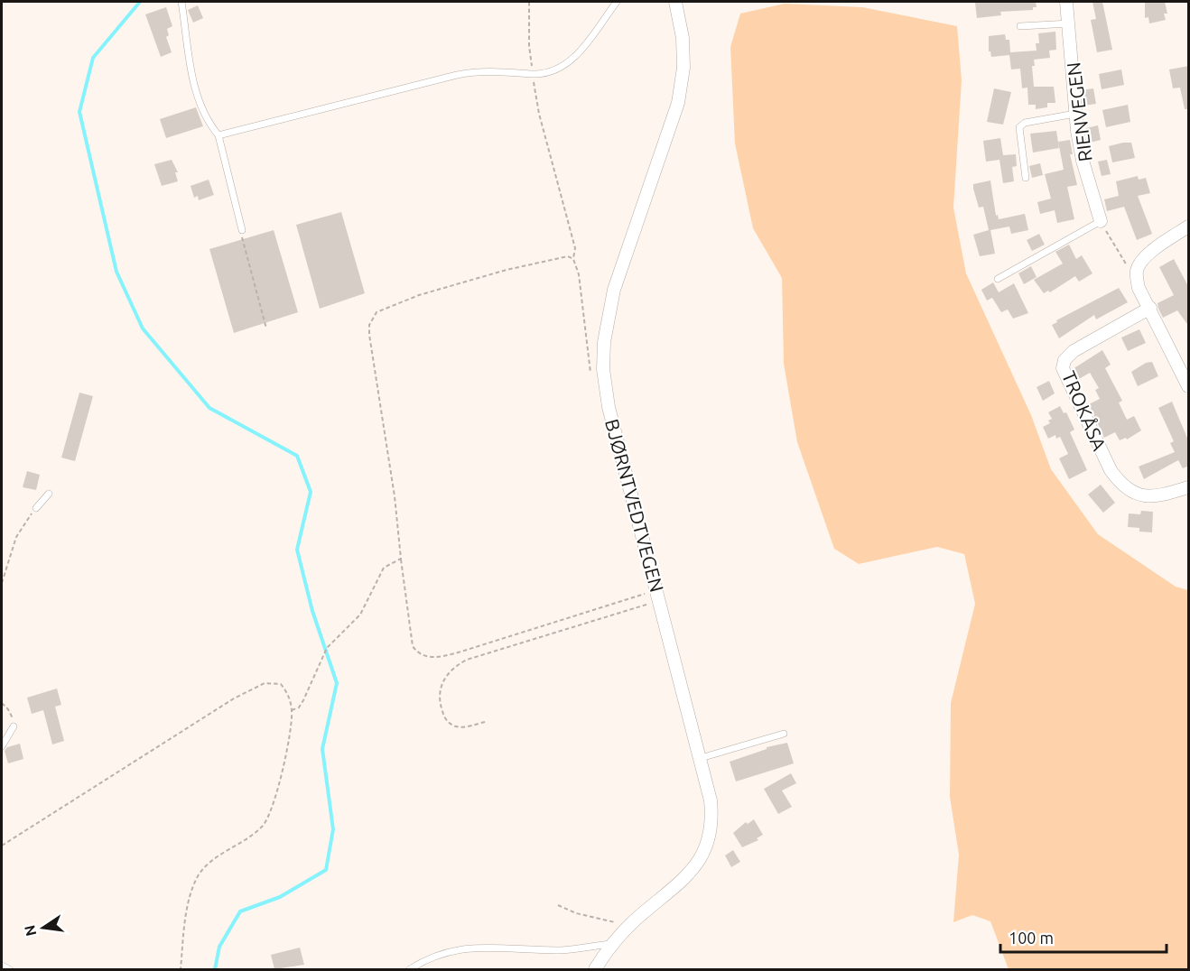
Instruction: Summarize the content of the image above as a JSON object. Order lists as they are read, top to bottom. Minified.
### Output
{"streets":{"street":["RIENVEGEN","TROKÅSA","BJØRNTVEDTVEGEN"]},"scale_bar":"100 m","north":"left"}
